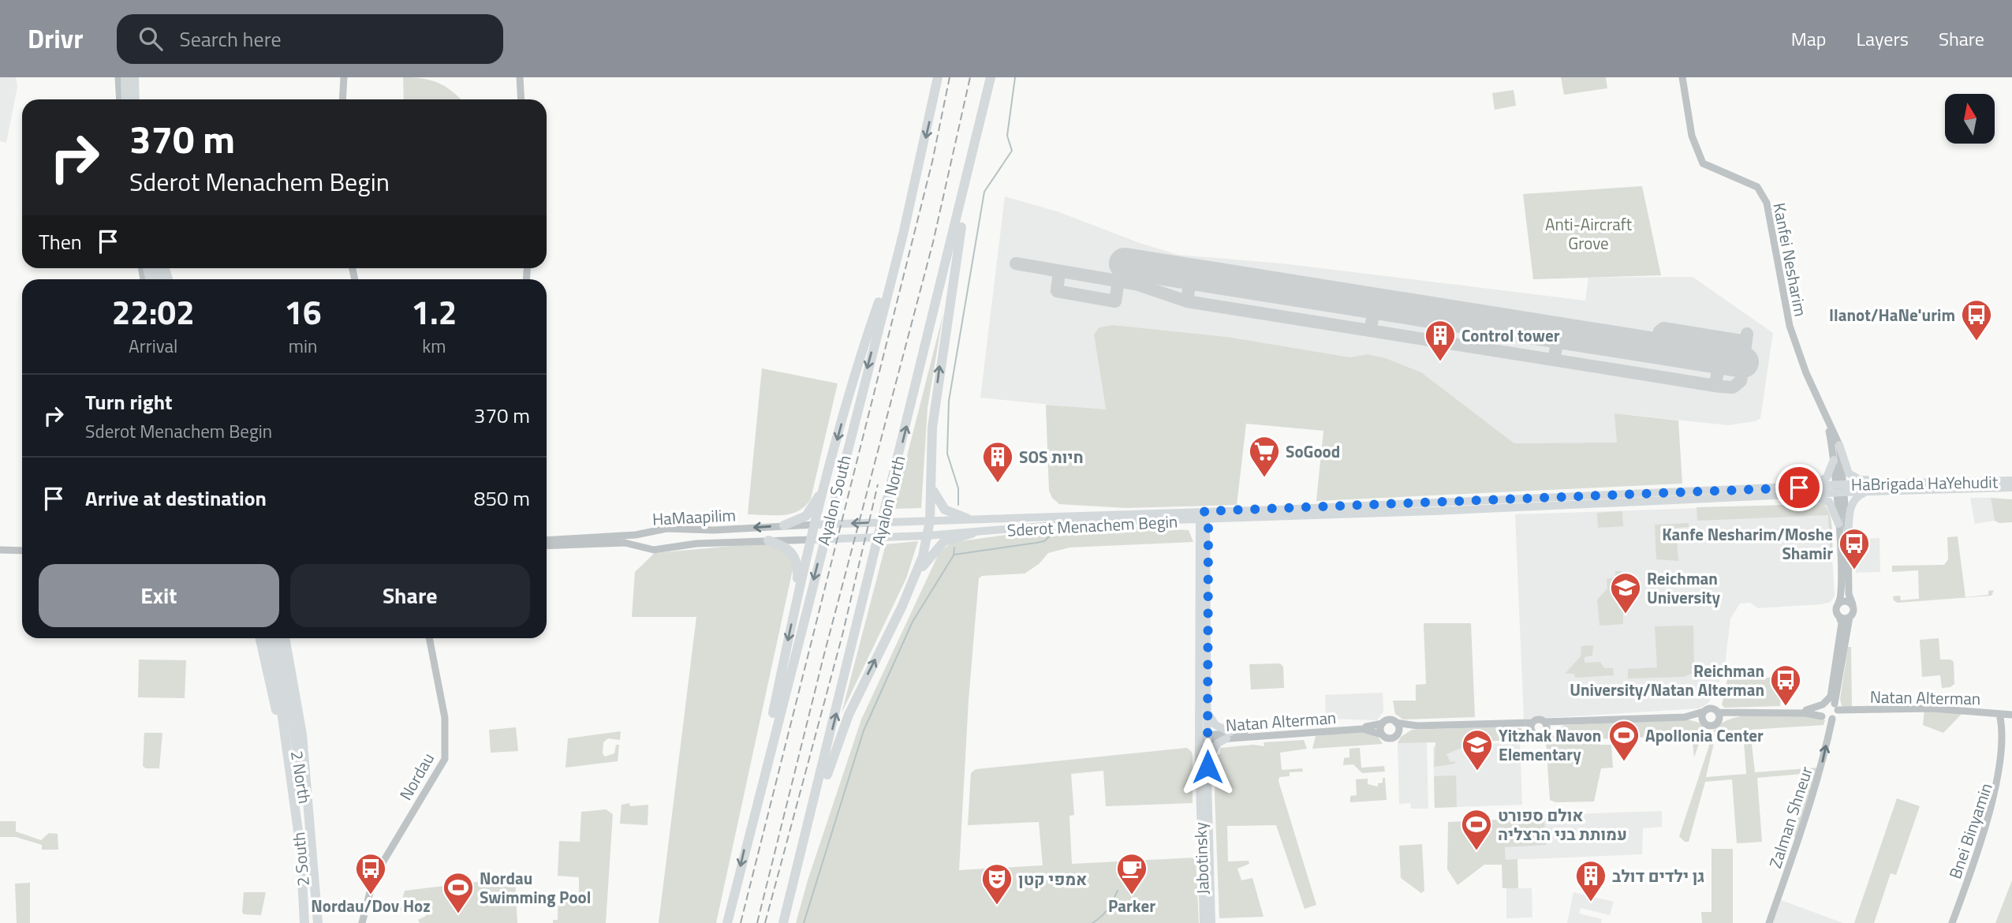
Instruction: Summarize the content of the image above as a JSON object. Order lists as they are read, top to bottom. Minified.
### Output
{"streets":{"highway":["Ayalon South","Ayalon North","2 North","2 South"],"main road":["HaBrigada HaYehudit","Sderot Menachem Begin","Jabotinsky"],"street":["Kanfei Nesharim","HaMaapilim","Natan Alterman","Nordau","Zalman Shneur","Bnei Binyamin"]},"crossings":[["Kanfei Nesharim","HaBrigada HaYehudit"],["Kanfei Nesharim","Sderot Menachem Begin"],["HaBrigada HaYehudit","Sderot Menachem Begin"],["HaMaapilim","Sderot Menachem Begin"],["Sderot Menachem Begin","Jabotinsky"],["Natan Alterman","Bnei Binyamin"],["Natan Alterman","Jabotinsky"]],"one_way":["Zalman Shneur"],"parks":["Anti-Aircraft Grove"],"places":{"bus stop":["Ilanot/HaNe'urim","Kanfe Nesharim/Moshe Shamir","Reichman University/Natan Alterman","Nordau/Dov Hoz"],"building":["Control tower","SOS חיות","גן ילדים דולב"],"supermarket":["SoGood"],"school or university":["Reichman University","Yitzhak Navon Elementary"],"sports":["Apollonia Center","אולם ספורט עמותת בני הרצליה","Nordau Swimming Pool"],"cafe":["Parker"],"theatre":["אמפי קטן"]},"north":"top","page":{"header":"Drivr","search":"Search here","nav":["Map","Layers","Share"],"turn":["370 m","Sderot Menachem Begin"],"then":"Then","eta":["22:02","Arrival","16","min","1.2","km"],"list":[{"name":"Turn right","note":"Sderot Menachem Begin","value":"370 m"},{"name":"Arrive at destination","value":"850 m"}],"buttons":["Exit","Share"]}}
